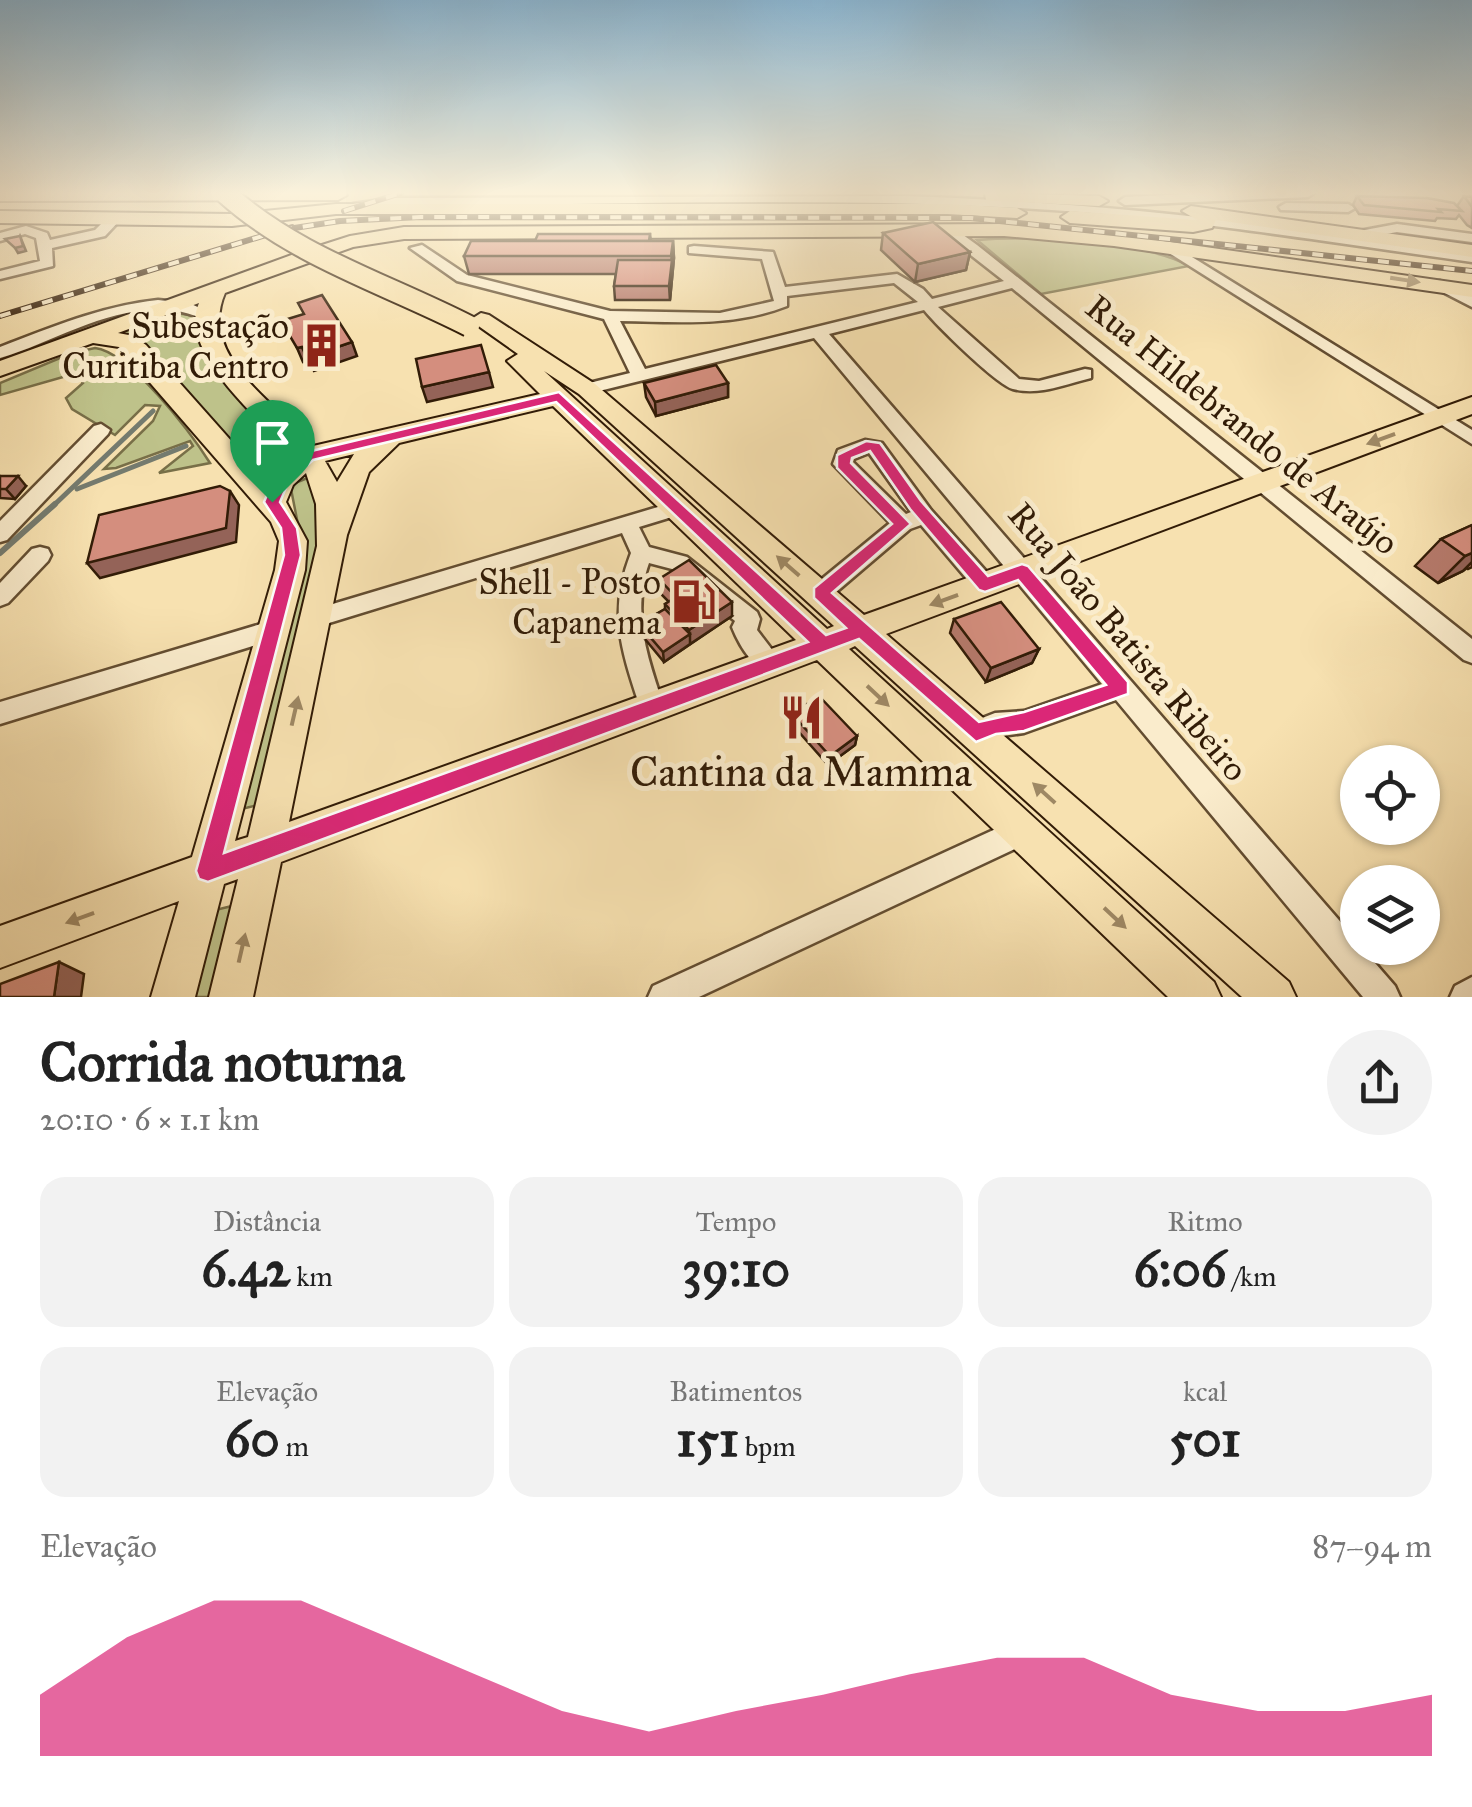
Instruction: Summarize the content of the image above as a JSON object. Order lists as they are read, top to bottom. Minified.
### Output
{"streets":{"street":["Rua Hildebrando de Araújo","Rua João Batista Ribeiro"]},"places":{"building":["Subestação Curitiba Centro"],"fuel station":["Shell - Posto Capanema"],"restaurant":["Cantina da Mamma"]},"page":{"heading":["Corrida noturna","20:10 · 6 × 1.1 km"],"stats":[["Distância","6.42 km"],["Tempo","39:10"],["Ritmo","6:06 /km"],["Elevação","60 m"],["Batimentos","151 bpm"],["kcal","501"]],"chart":["Elevação","87–94 m"]}}
